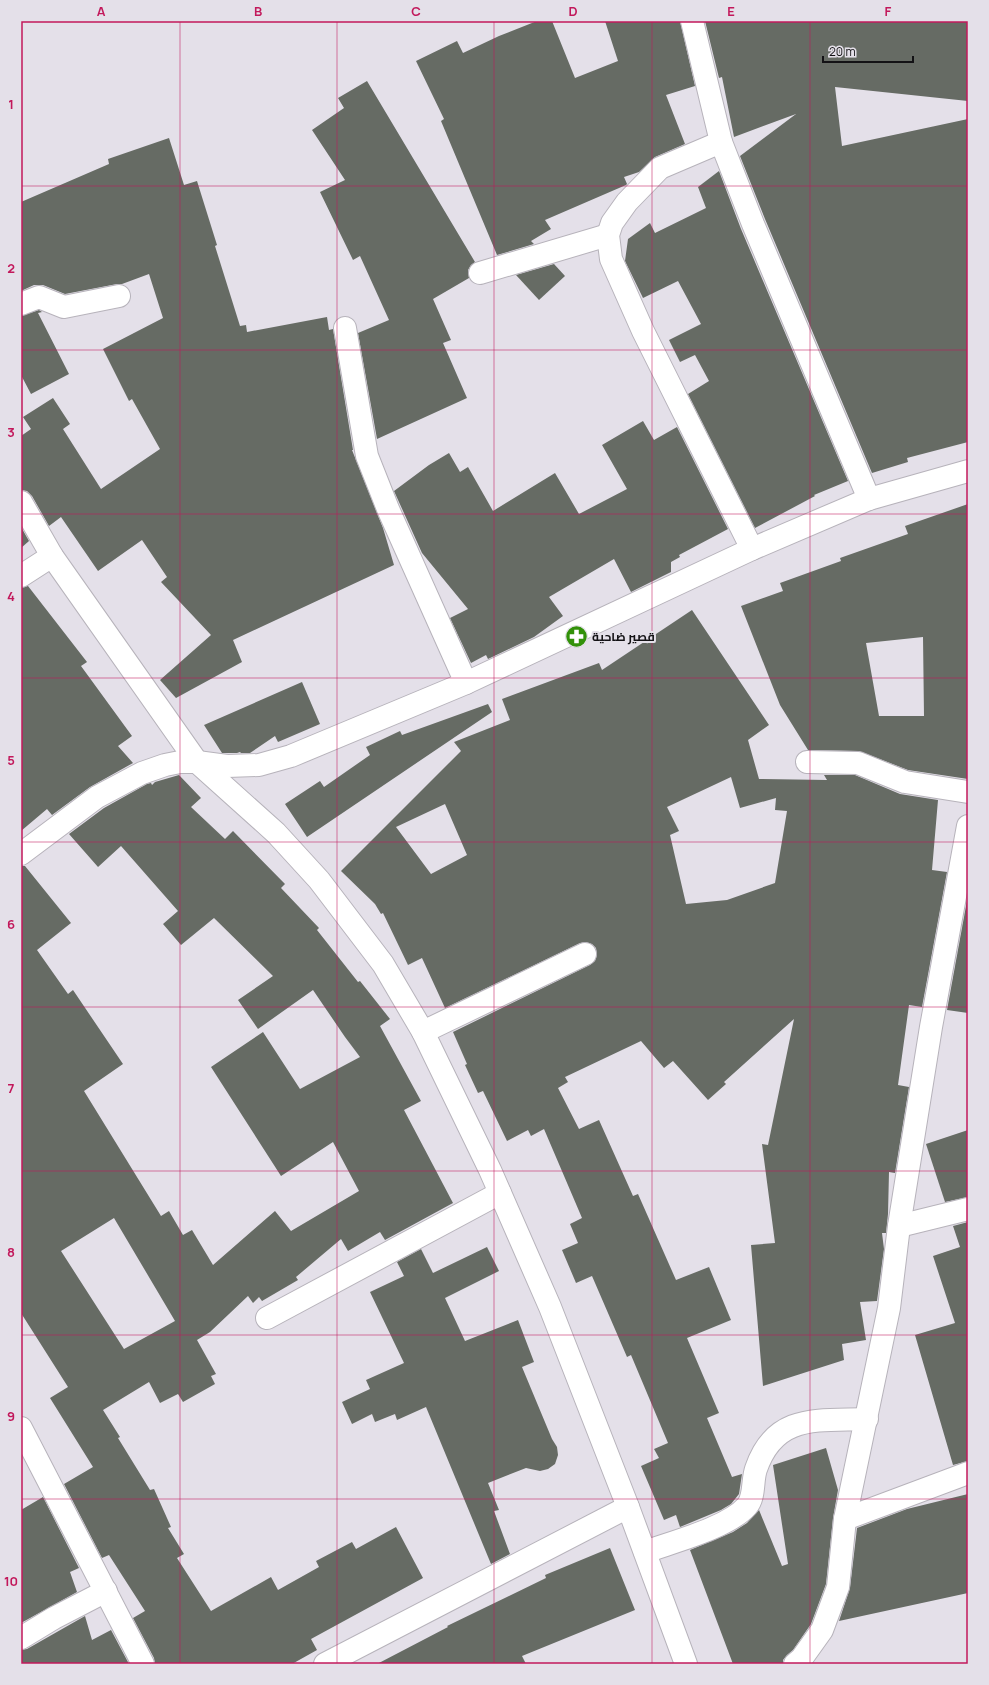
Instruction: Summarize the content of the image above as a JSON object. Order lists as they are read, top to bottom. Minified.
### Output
{"places":{"pharmacy":["قصير ضاحية"]},"scale_bar":"20 m","grid":{"columns":["A","B","C","D","E","F"],"rows":["1","2","3","4","5","6","7","8","9","10"]}}
